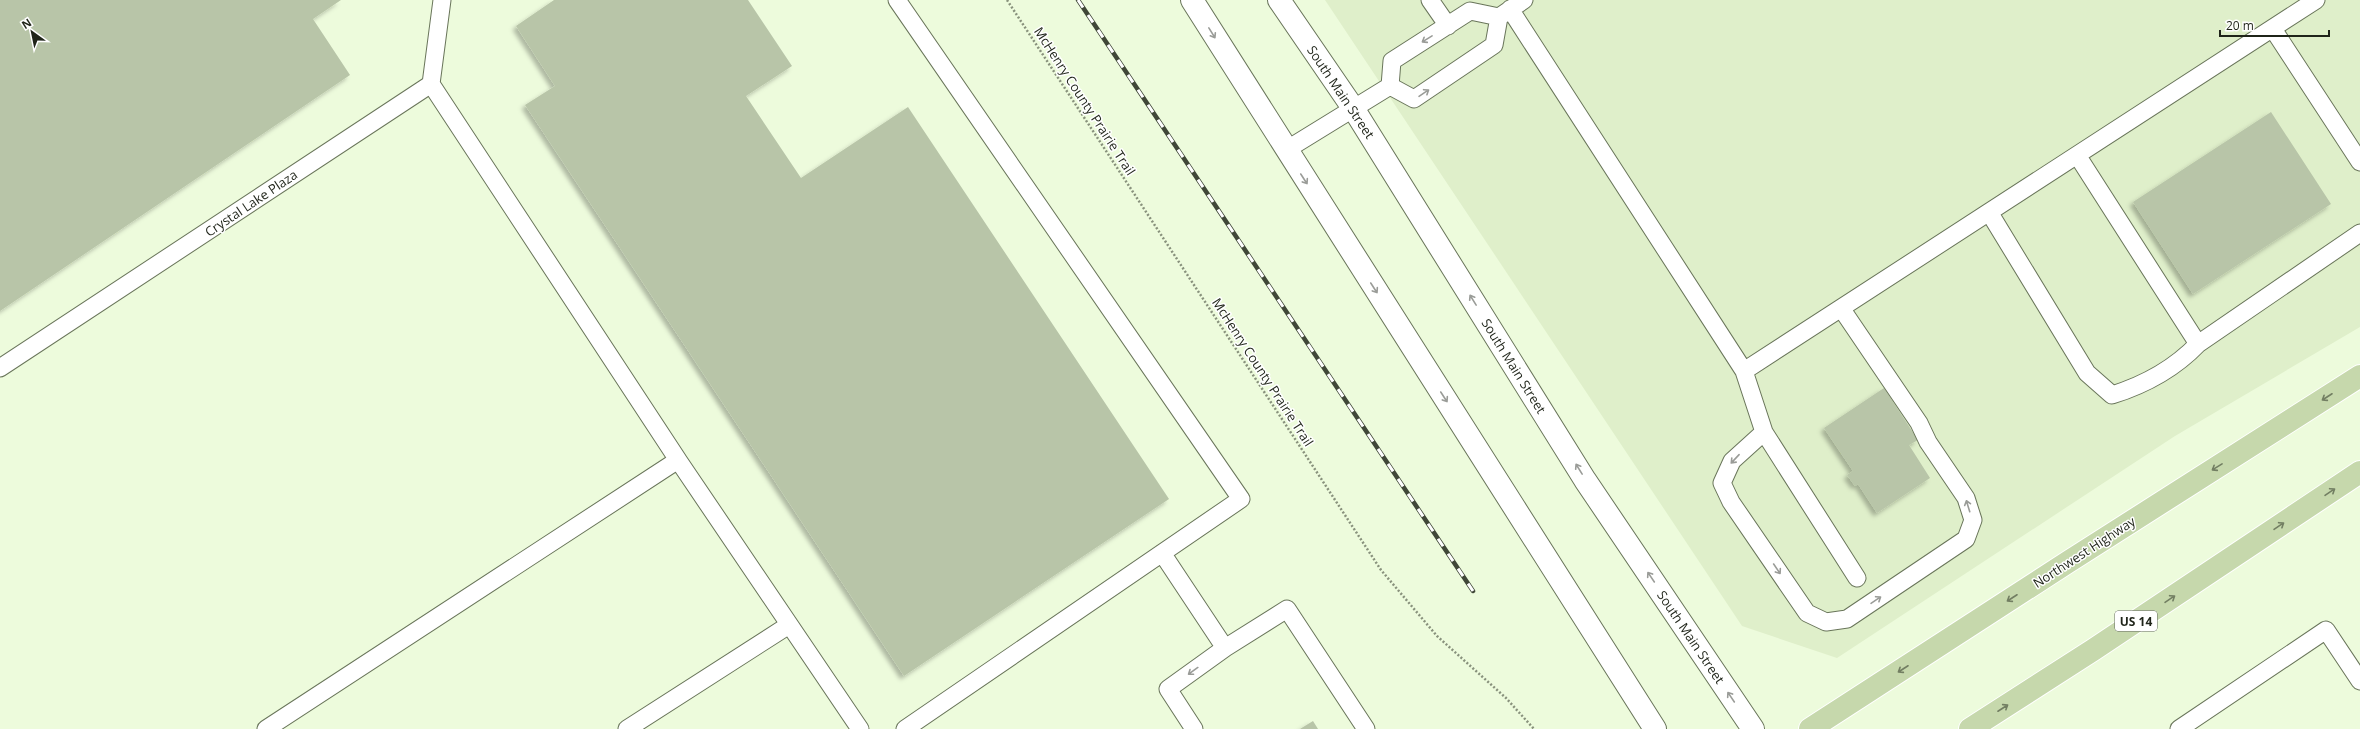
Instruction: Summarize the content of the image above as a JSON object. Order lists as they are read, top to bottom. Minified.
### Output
{"streets":{"main road":["Northwest Highway","US 14"],"street":["South Main Street"],"lane":["Crystal Lake Plaza"],"path":["McHenry County Prairie Trail"]},"scale_bar":"20 m","north":"top left"}
